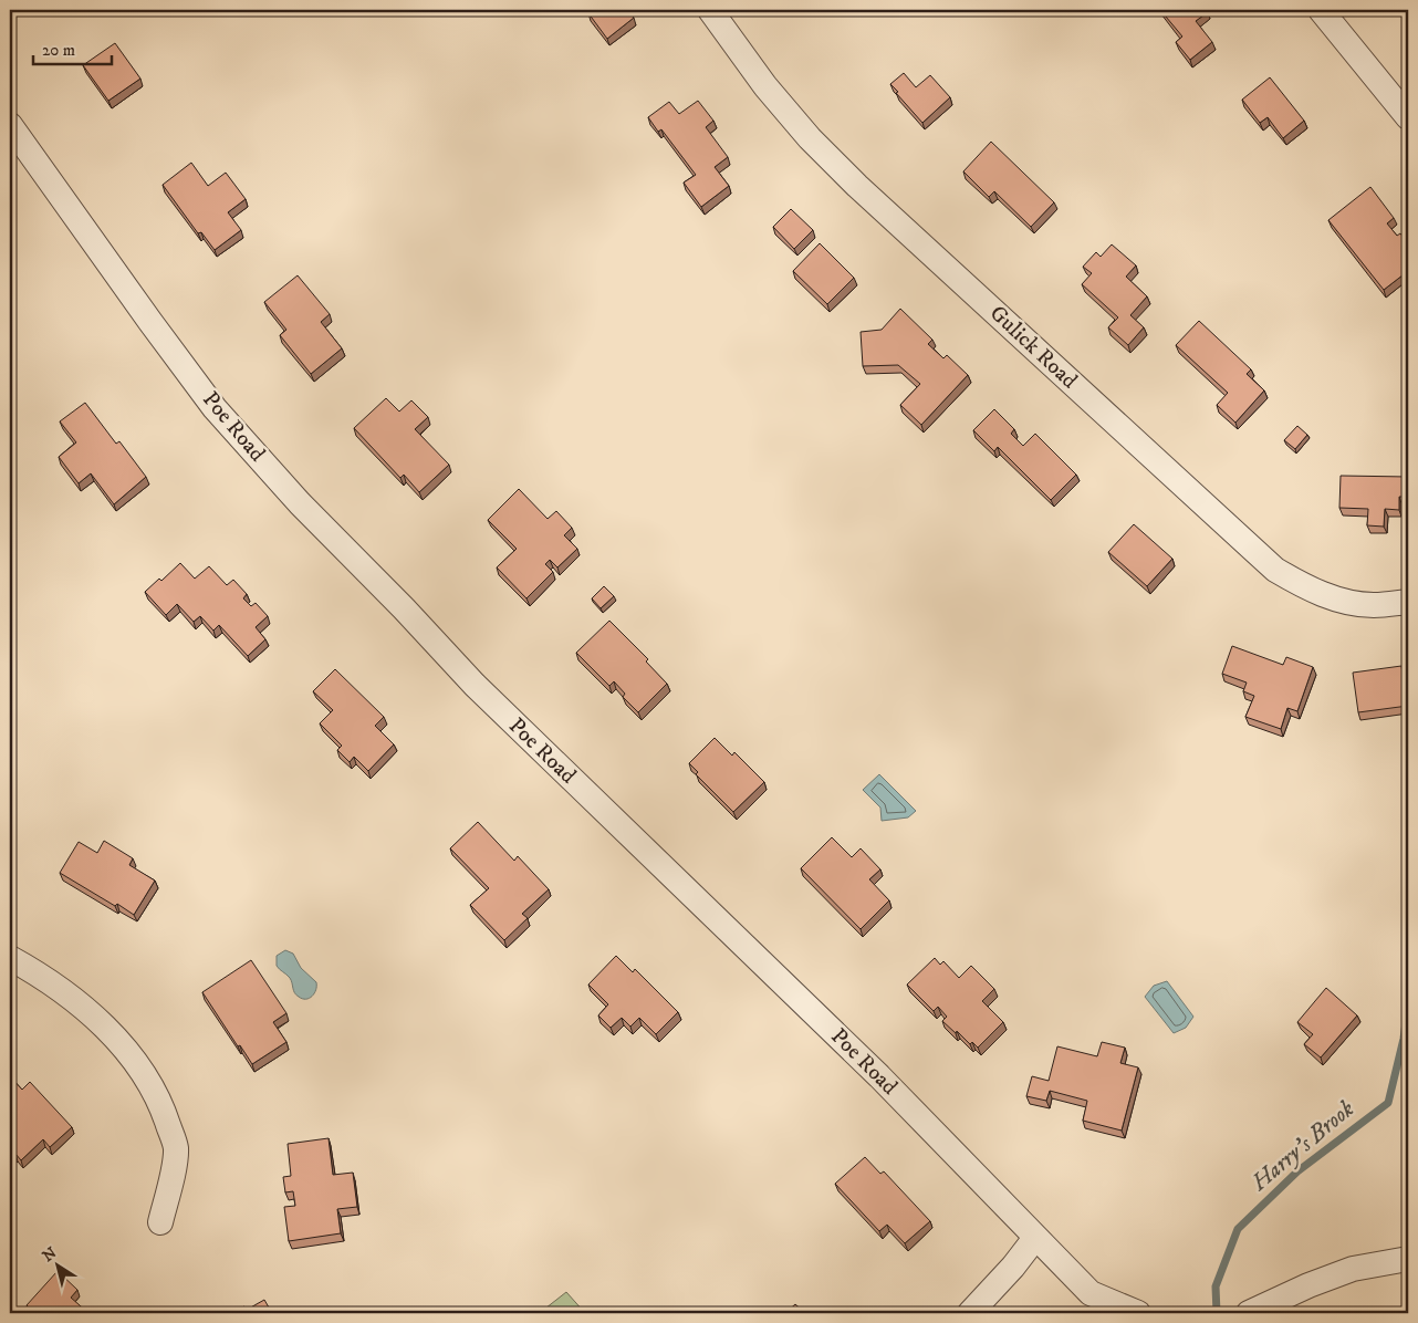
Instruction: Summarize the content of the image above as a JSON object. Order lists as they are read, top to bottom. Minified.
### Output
{"streets":{"street":["Gulick Road","Poe Road"]},"water":["Harry's Brook"],"scale_bar":"20 m","north":"top left"}
